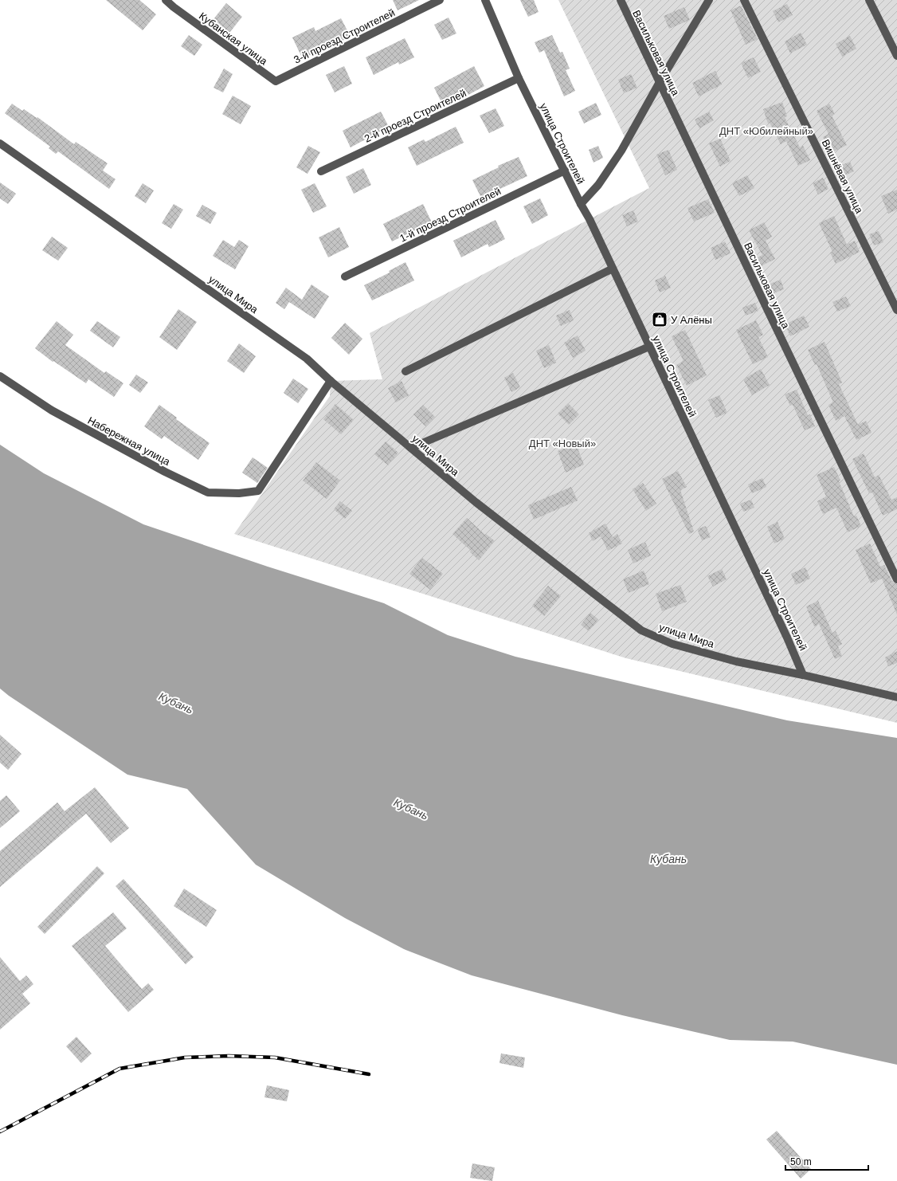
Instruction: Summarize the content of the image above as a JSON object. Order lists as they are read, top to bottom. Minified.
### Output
{"streets":{"street":["3-й проезд Строителей","Кубанская улица","Васильковая улица","2-й проезд Строителей","улица Строителей","Вишнёвая улица","1-й проезд Строителей","улица Мира","Набережная улица"]},"crossings":[["3-й проезд Строителей","Кубанская улица"],["2-й проезд Строителей","улица Строителей"],["улица Строителей","1-й проезд Строителей"],["улица Строителей","улица Мира"],["улица Мира","Набережная улица"]],"water":["Кубань"],"parks":["ДНТ «Юбилейный»","ДНТ «Новый»"],"places":{"shop":["У Алёны"]},"scale_bar":"50 m"}
